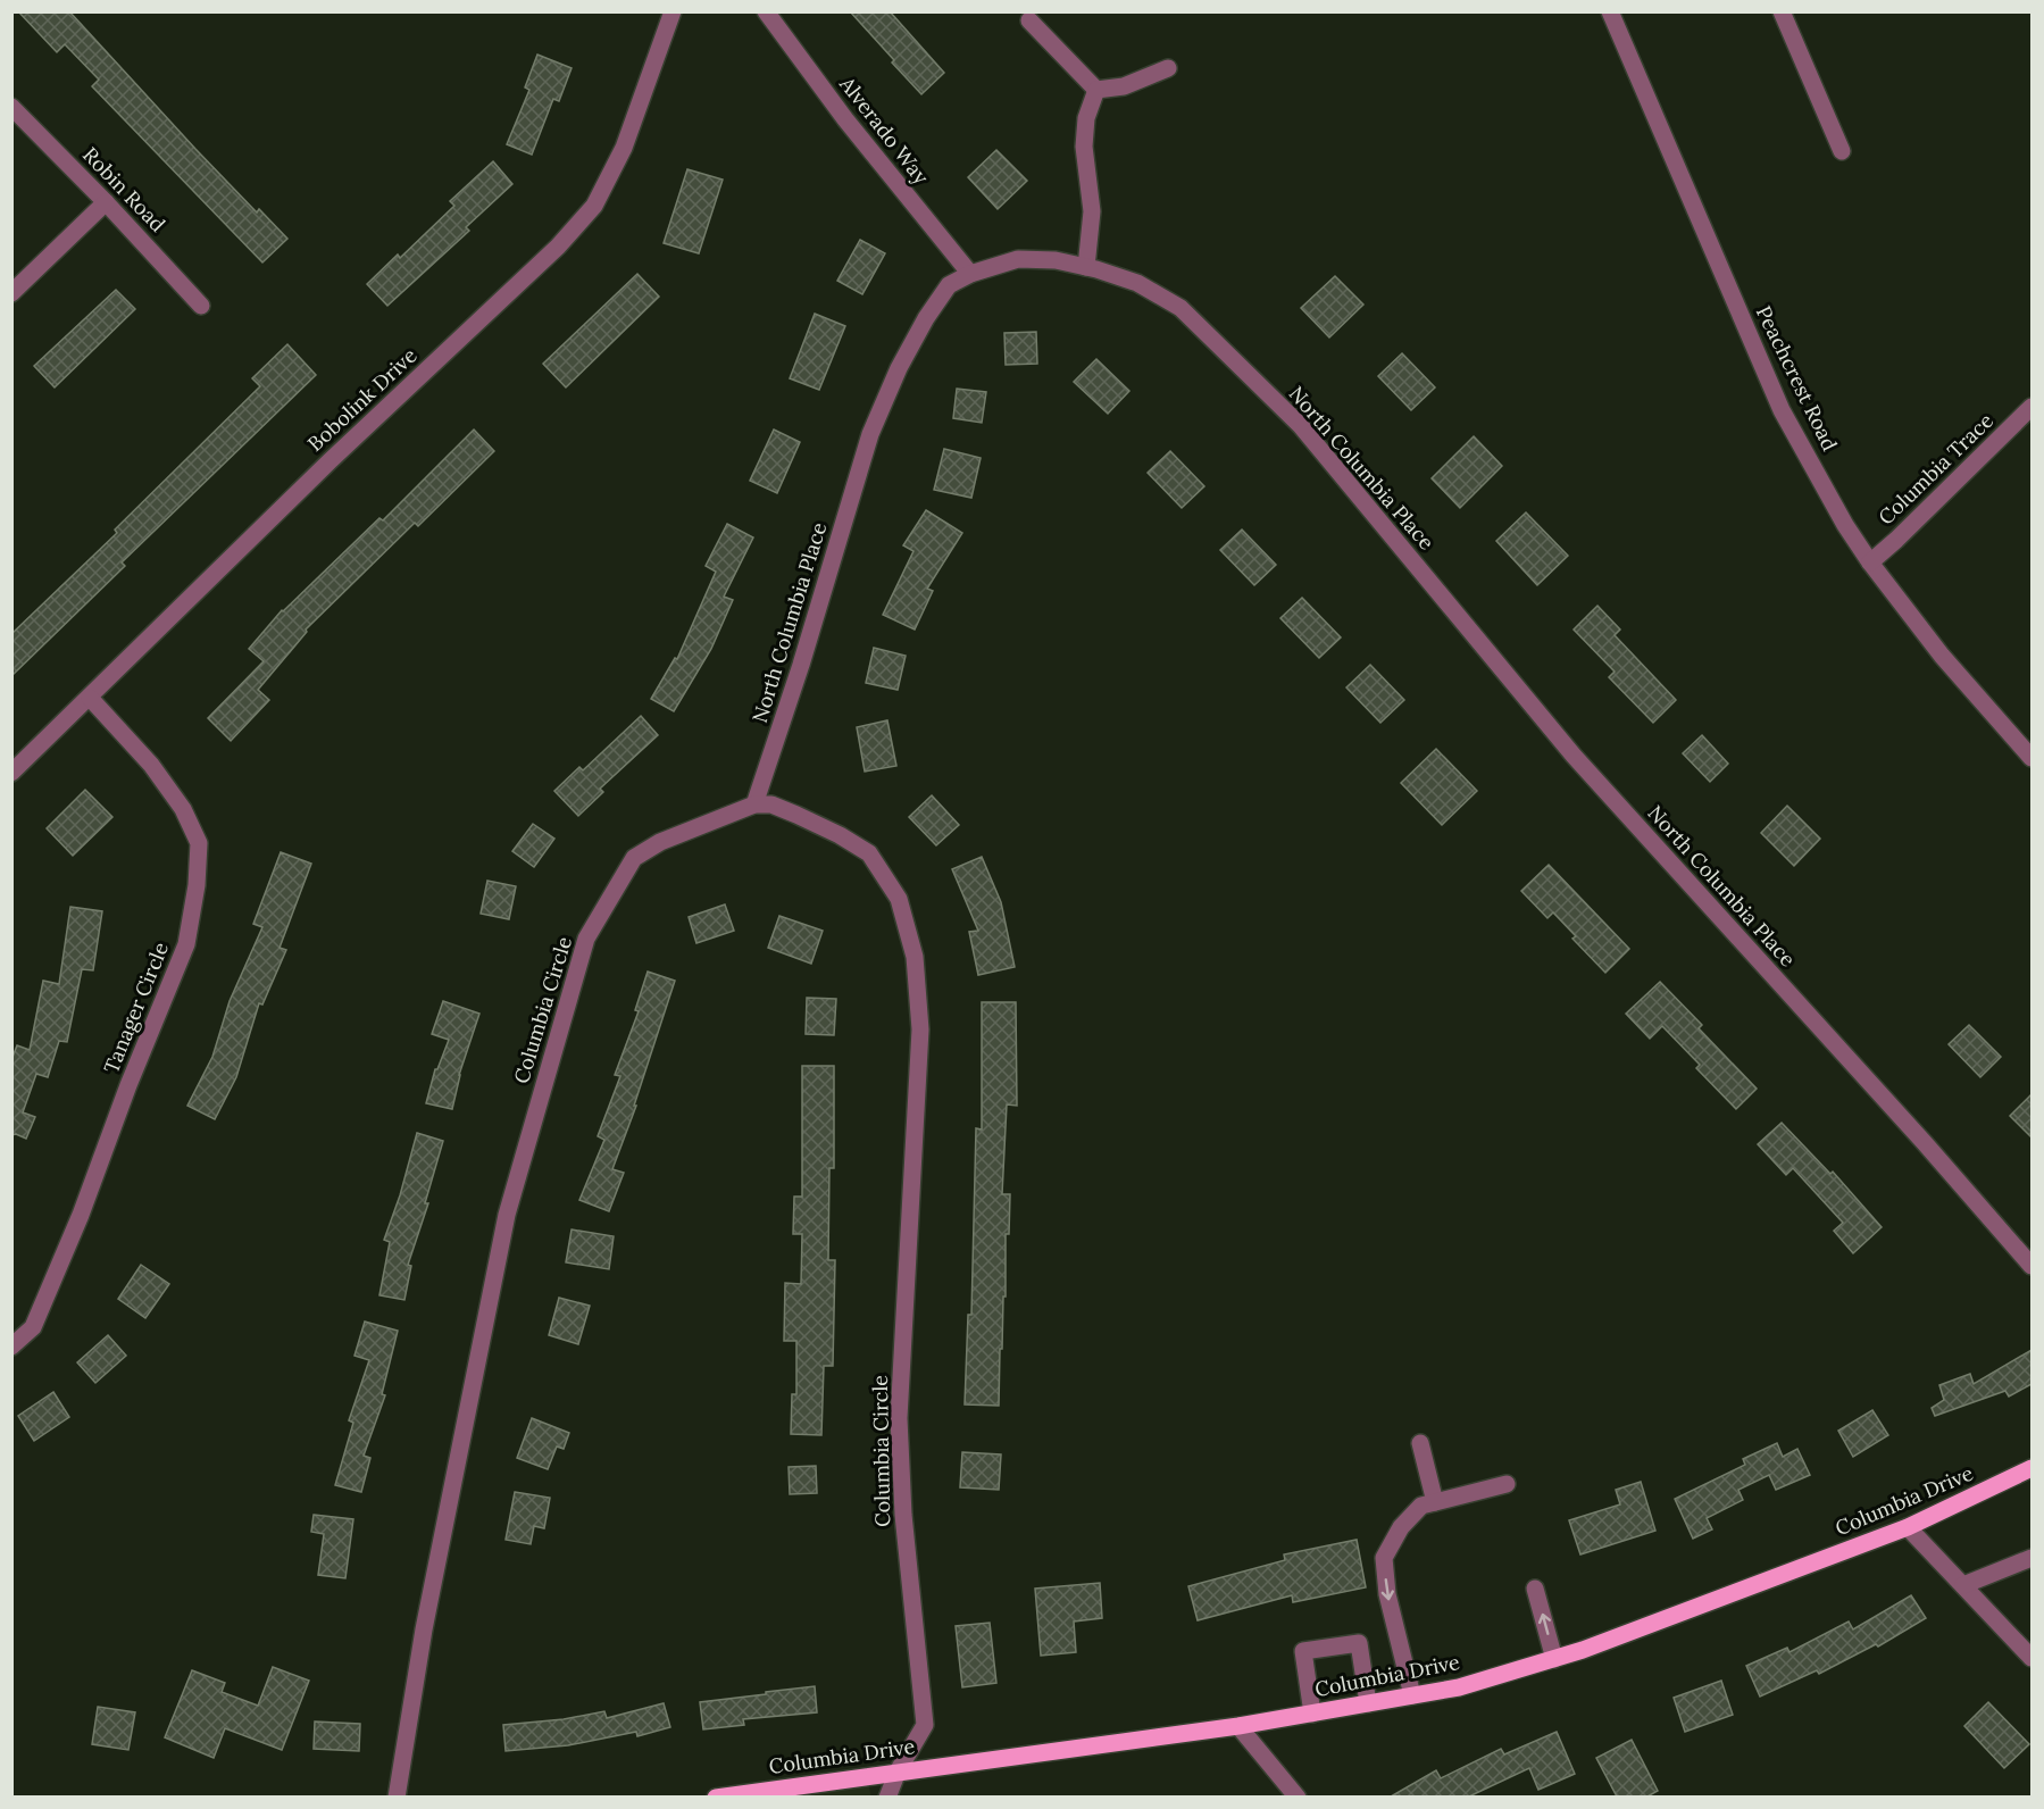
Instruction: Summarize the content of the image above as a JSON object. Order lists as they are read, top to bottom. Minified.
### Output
{"streets":{"main road":["Columbia Drive"],"street":["Alverado Way","Robin Road","Peachcrest Road","Bobolink Drive","North Columbia Place","Columbia Trace","Tanager Circle","Columbia Circle"]},"crossings":[["Alverado Way","North Columbia Place"],["Peachcrest Road","Columbia Trace"],["Bobolink Drive","Tanager Circle"],["North Columbia Place","Columbia Circle"],["Columbia Circle","Columbia Drive"]]}
